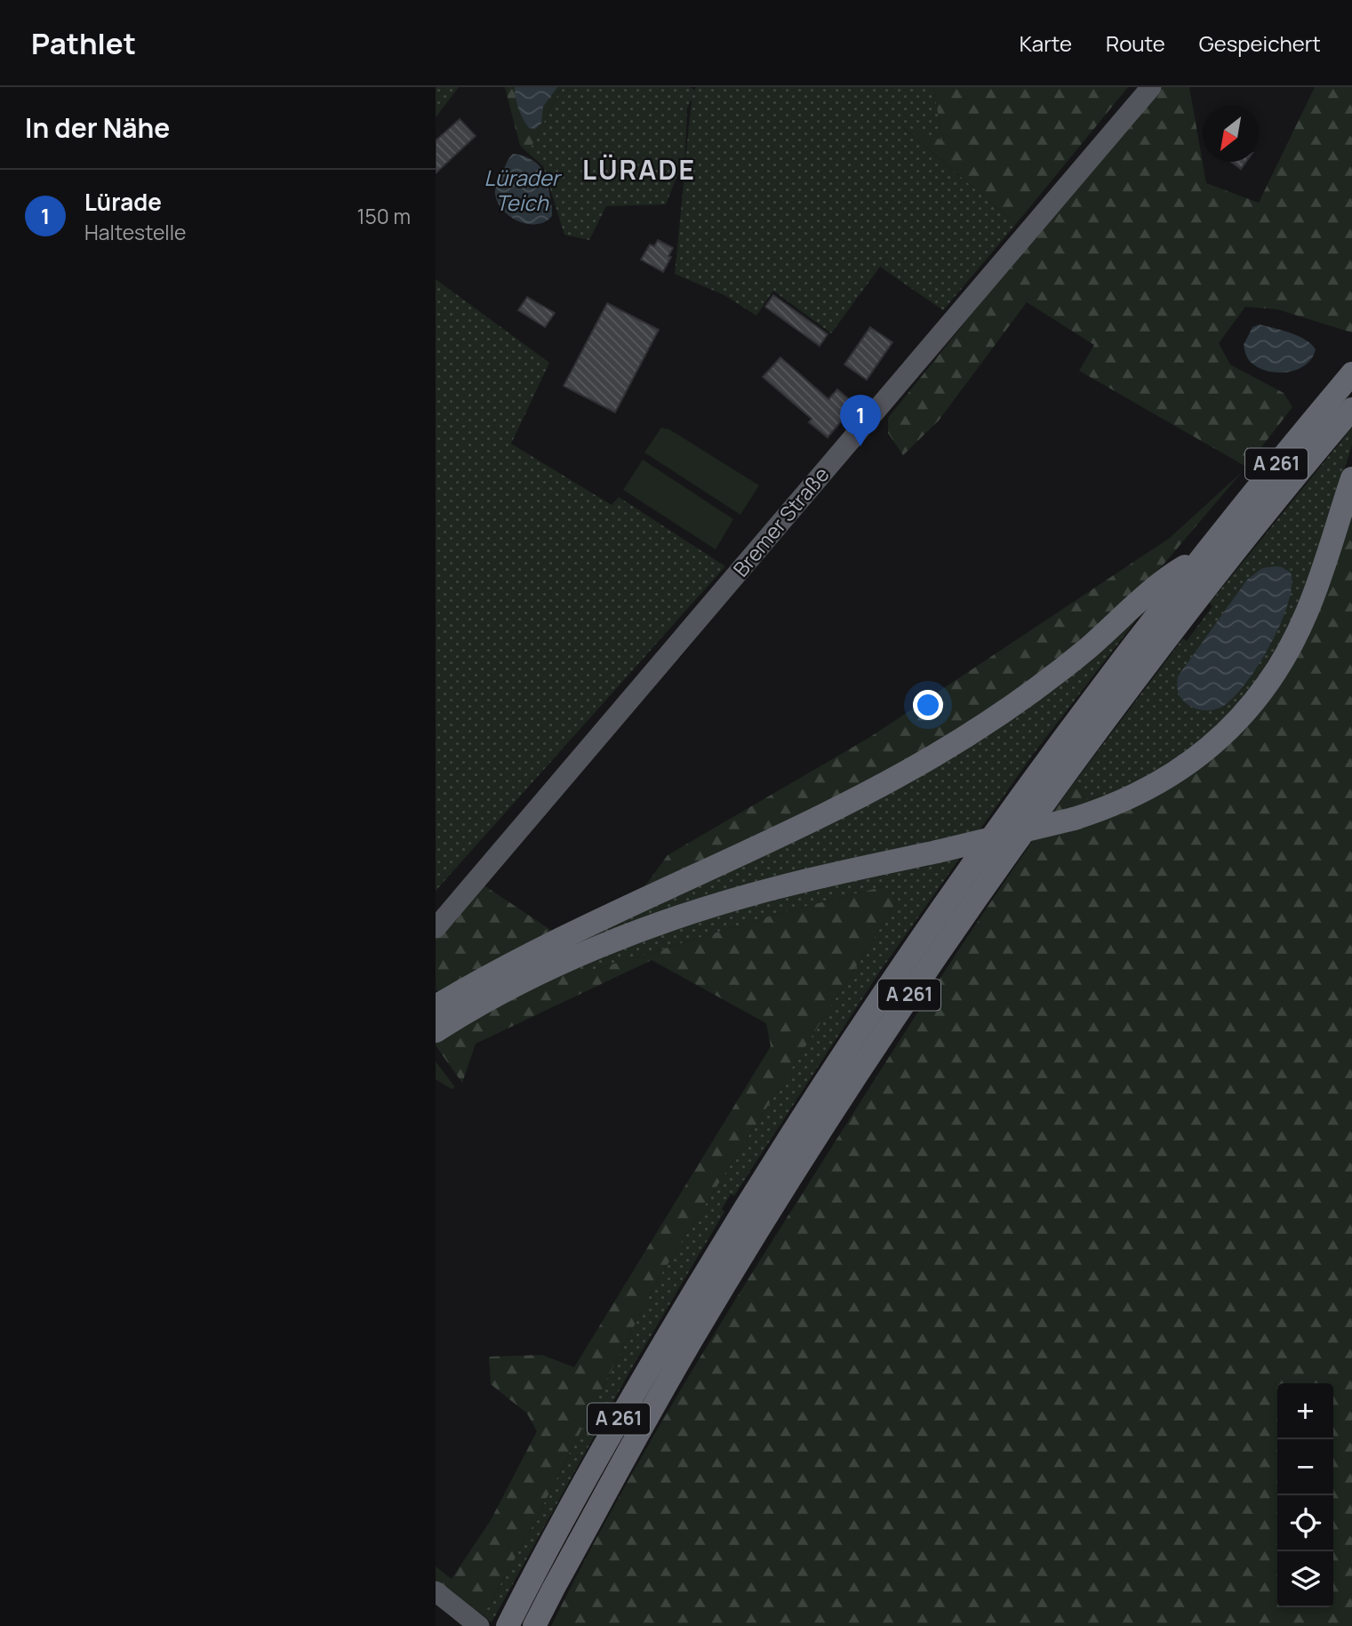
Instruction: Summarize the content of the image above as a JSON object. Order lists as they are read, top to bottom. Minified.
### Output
{"streets":{"highway":["A 261"],"main road":["Bremer Straße"]},"districts":["LÜRADE"],"water":["Lürader Teich"],"north":"bottom left","page":{"header":"Pathlet","nav":["Karte","Route","Gespeichert"],"heading":"In der Nähe","list":[{"mark":"1","name":"Lürade","note":"Haltestelle","value":"150 m"}],"pins":"1","map_buttons":["+","−"]}}
